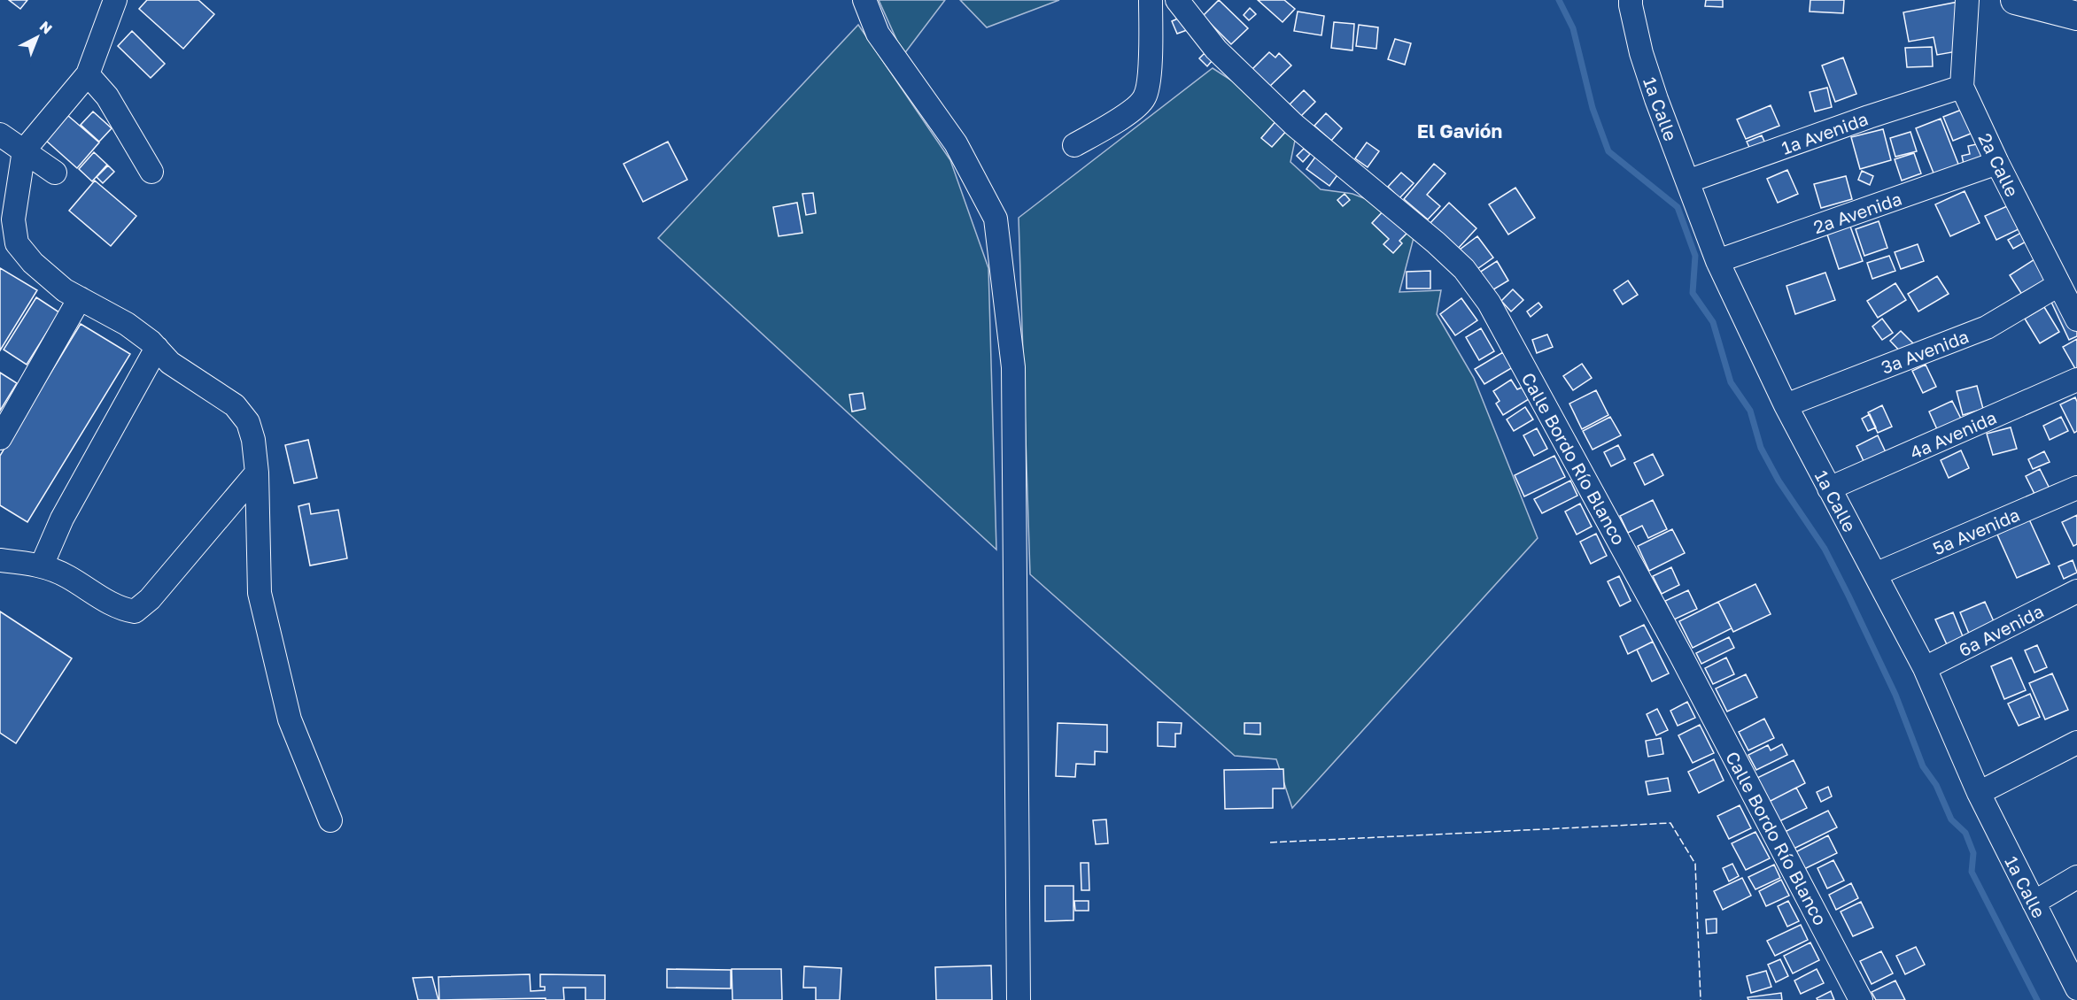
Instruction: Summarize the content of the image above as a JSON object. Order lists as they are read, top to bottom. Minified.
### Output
{"streets":{"street":["1a Calle","1a Avenida","2a Calle","2a Avenida","3a Avenida","4a Avenida","Calle Bordo Río Blanco","5a Avenida","6a Avenida"]},"crossings":[["1a Calle","1a Avenida"],["1a Calle","2a Avenida"],["1a Calle","3a Avenida"],["1a Calle","4a Avenida"],["1a Calle","5a Avenida"],["1a Calle","6a Avenida"],["1a Avenida","2a Calle"],["2a Calle","2a Avenida"],["2a Calle","3a Avenida"]],"districts":["El Gavión"],"north":"top right"}
